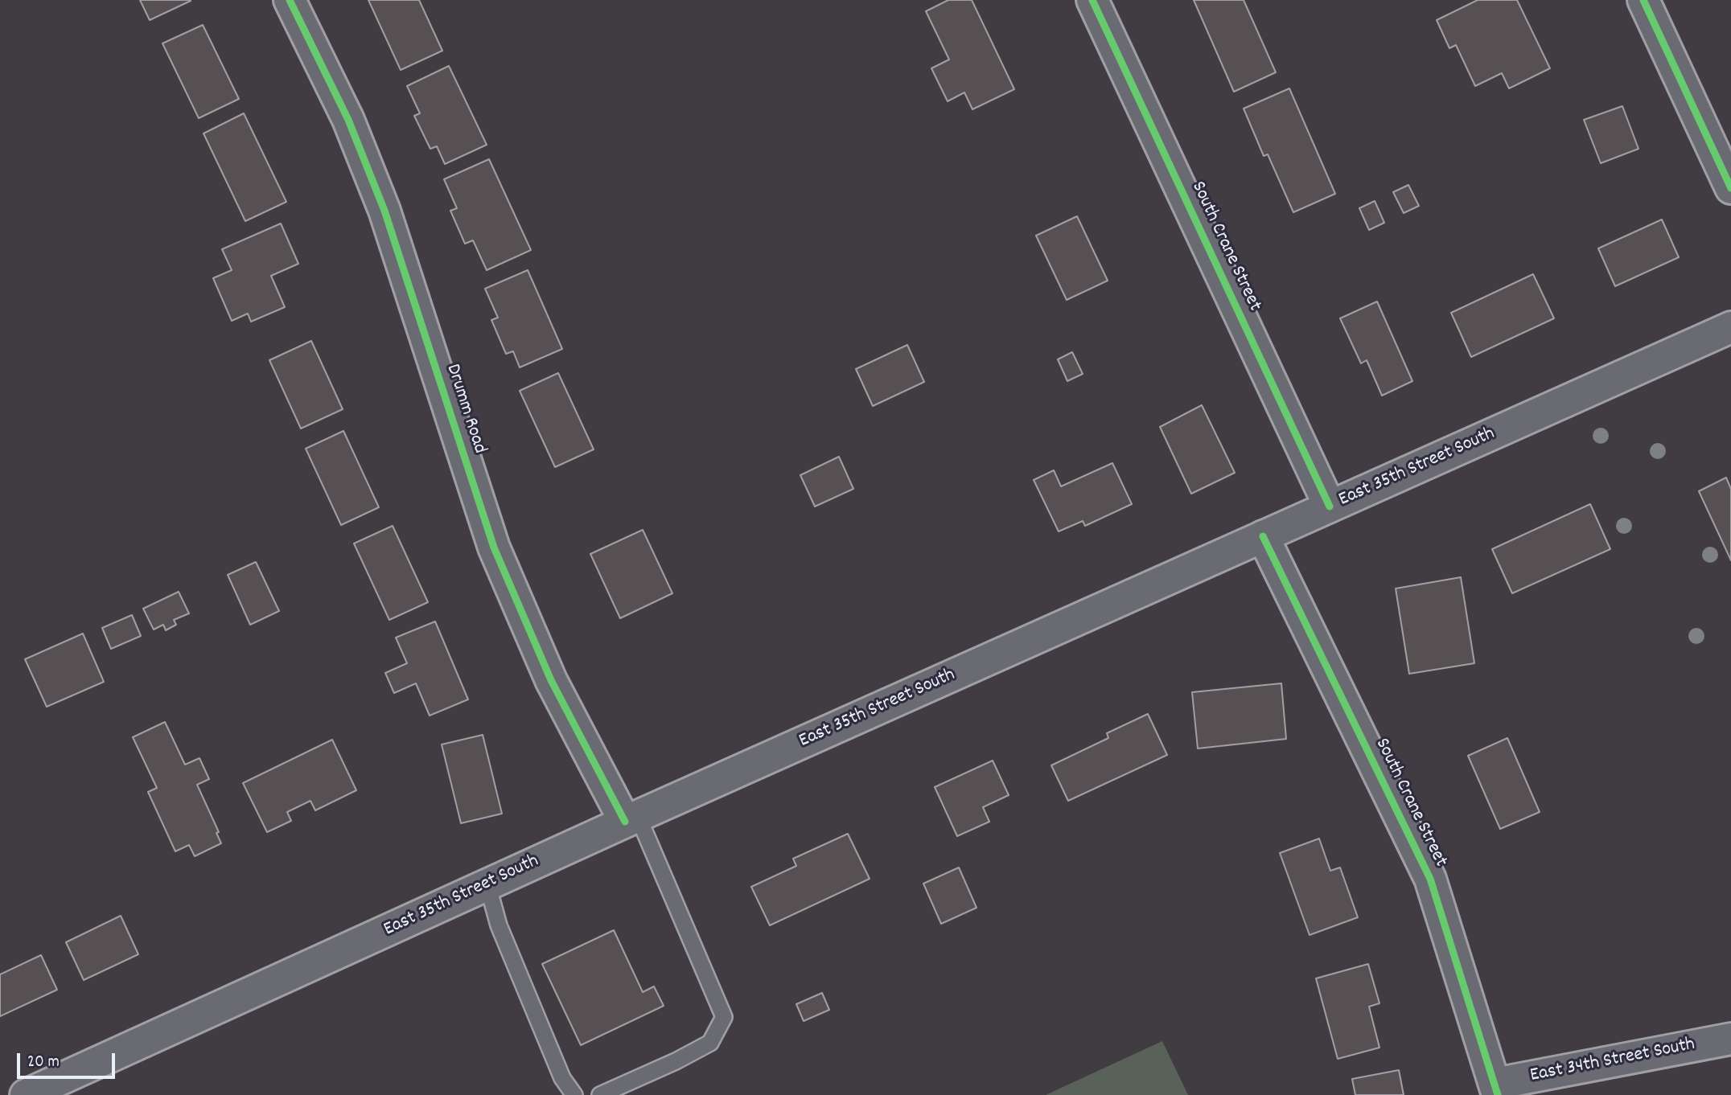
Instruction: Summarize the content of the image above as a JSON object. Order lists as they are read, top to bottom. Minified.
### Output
{"streets":{"street":["South Crane Street","Drumm Road","East 35th Street South","East 34th Street South"]},"crossings":[["South Crane Street","East 35th Street South"],["South Crane Street","East 34th Street South"],["Drumm Road","East 35th Street South"]],"scale_bar":"20 m"}
